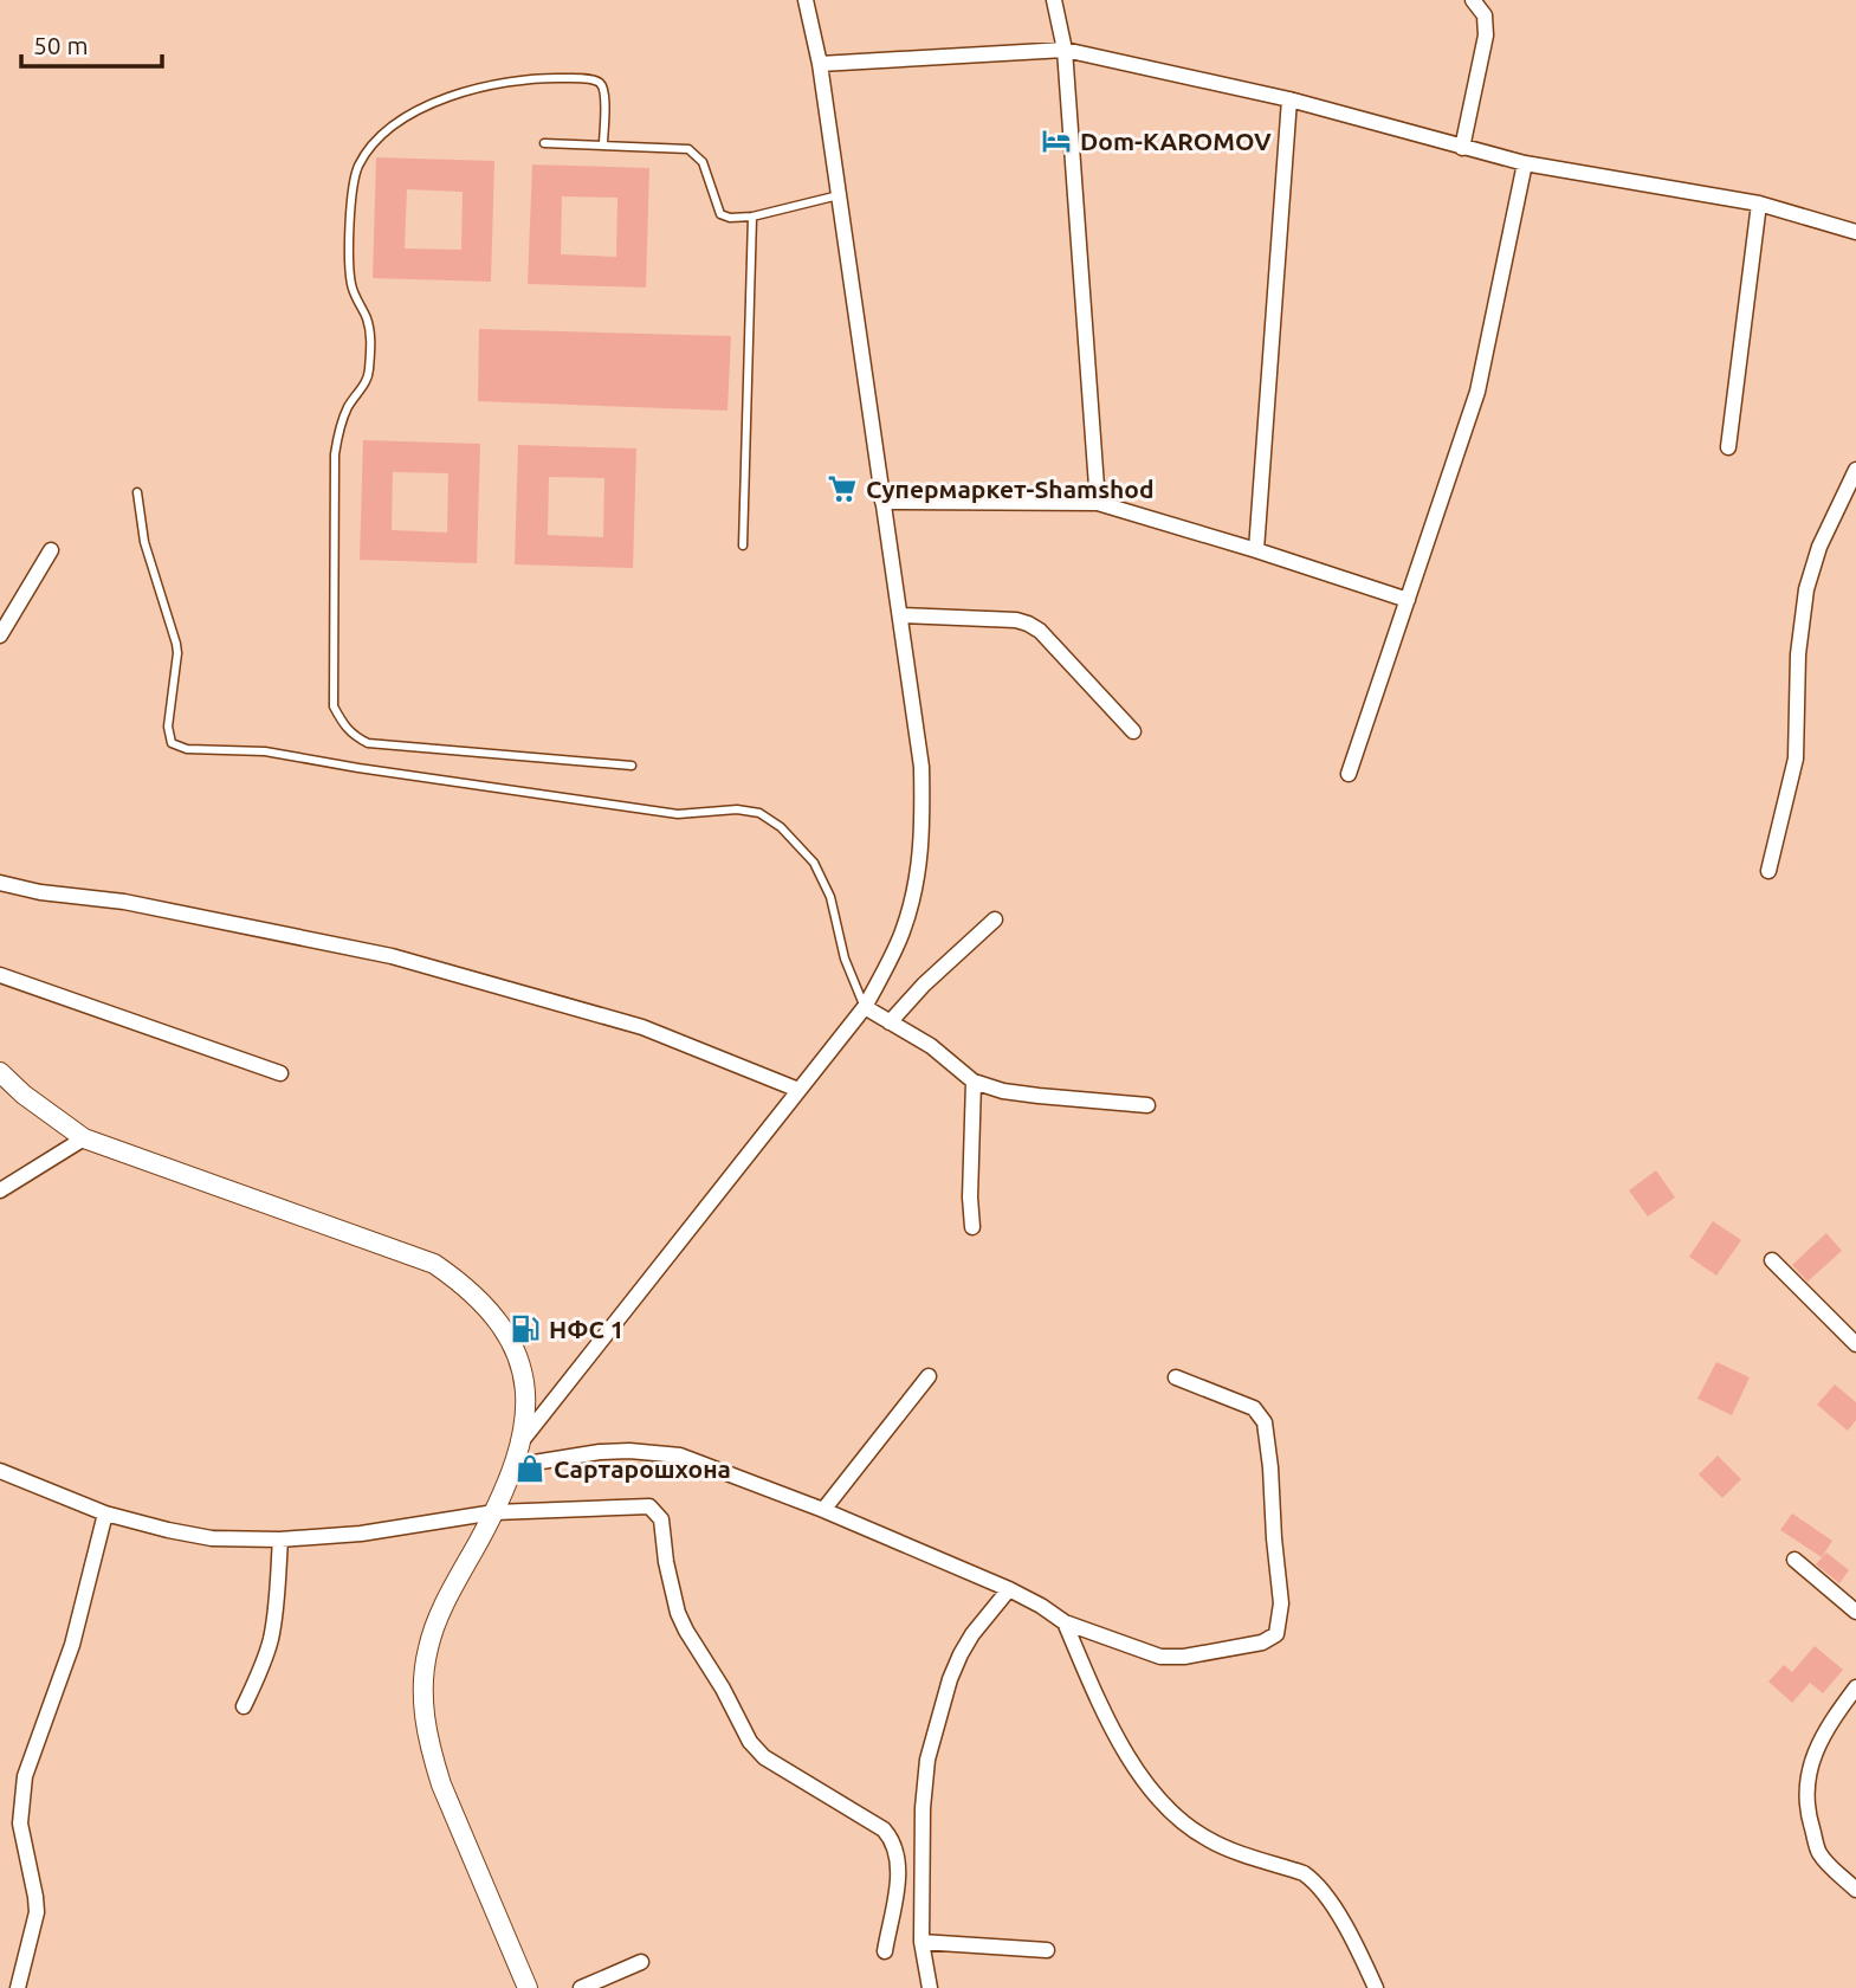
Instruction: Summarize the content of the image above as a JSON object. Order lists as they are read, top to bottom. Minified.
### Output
{"places":{"hotel":["Dom-KAROMOV"],"supermarket":["Супермаркет-Shamshod"],"fuel station":["НФС 1"],"shop":["Сартарошхона"]},"scale_bar":"50 m"}
